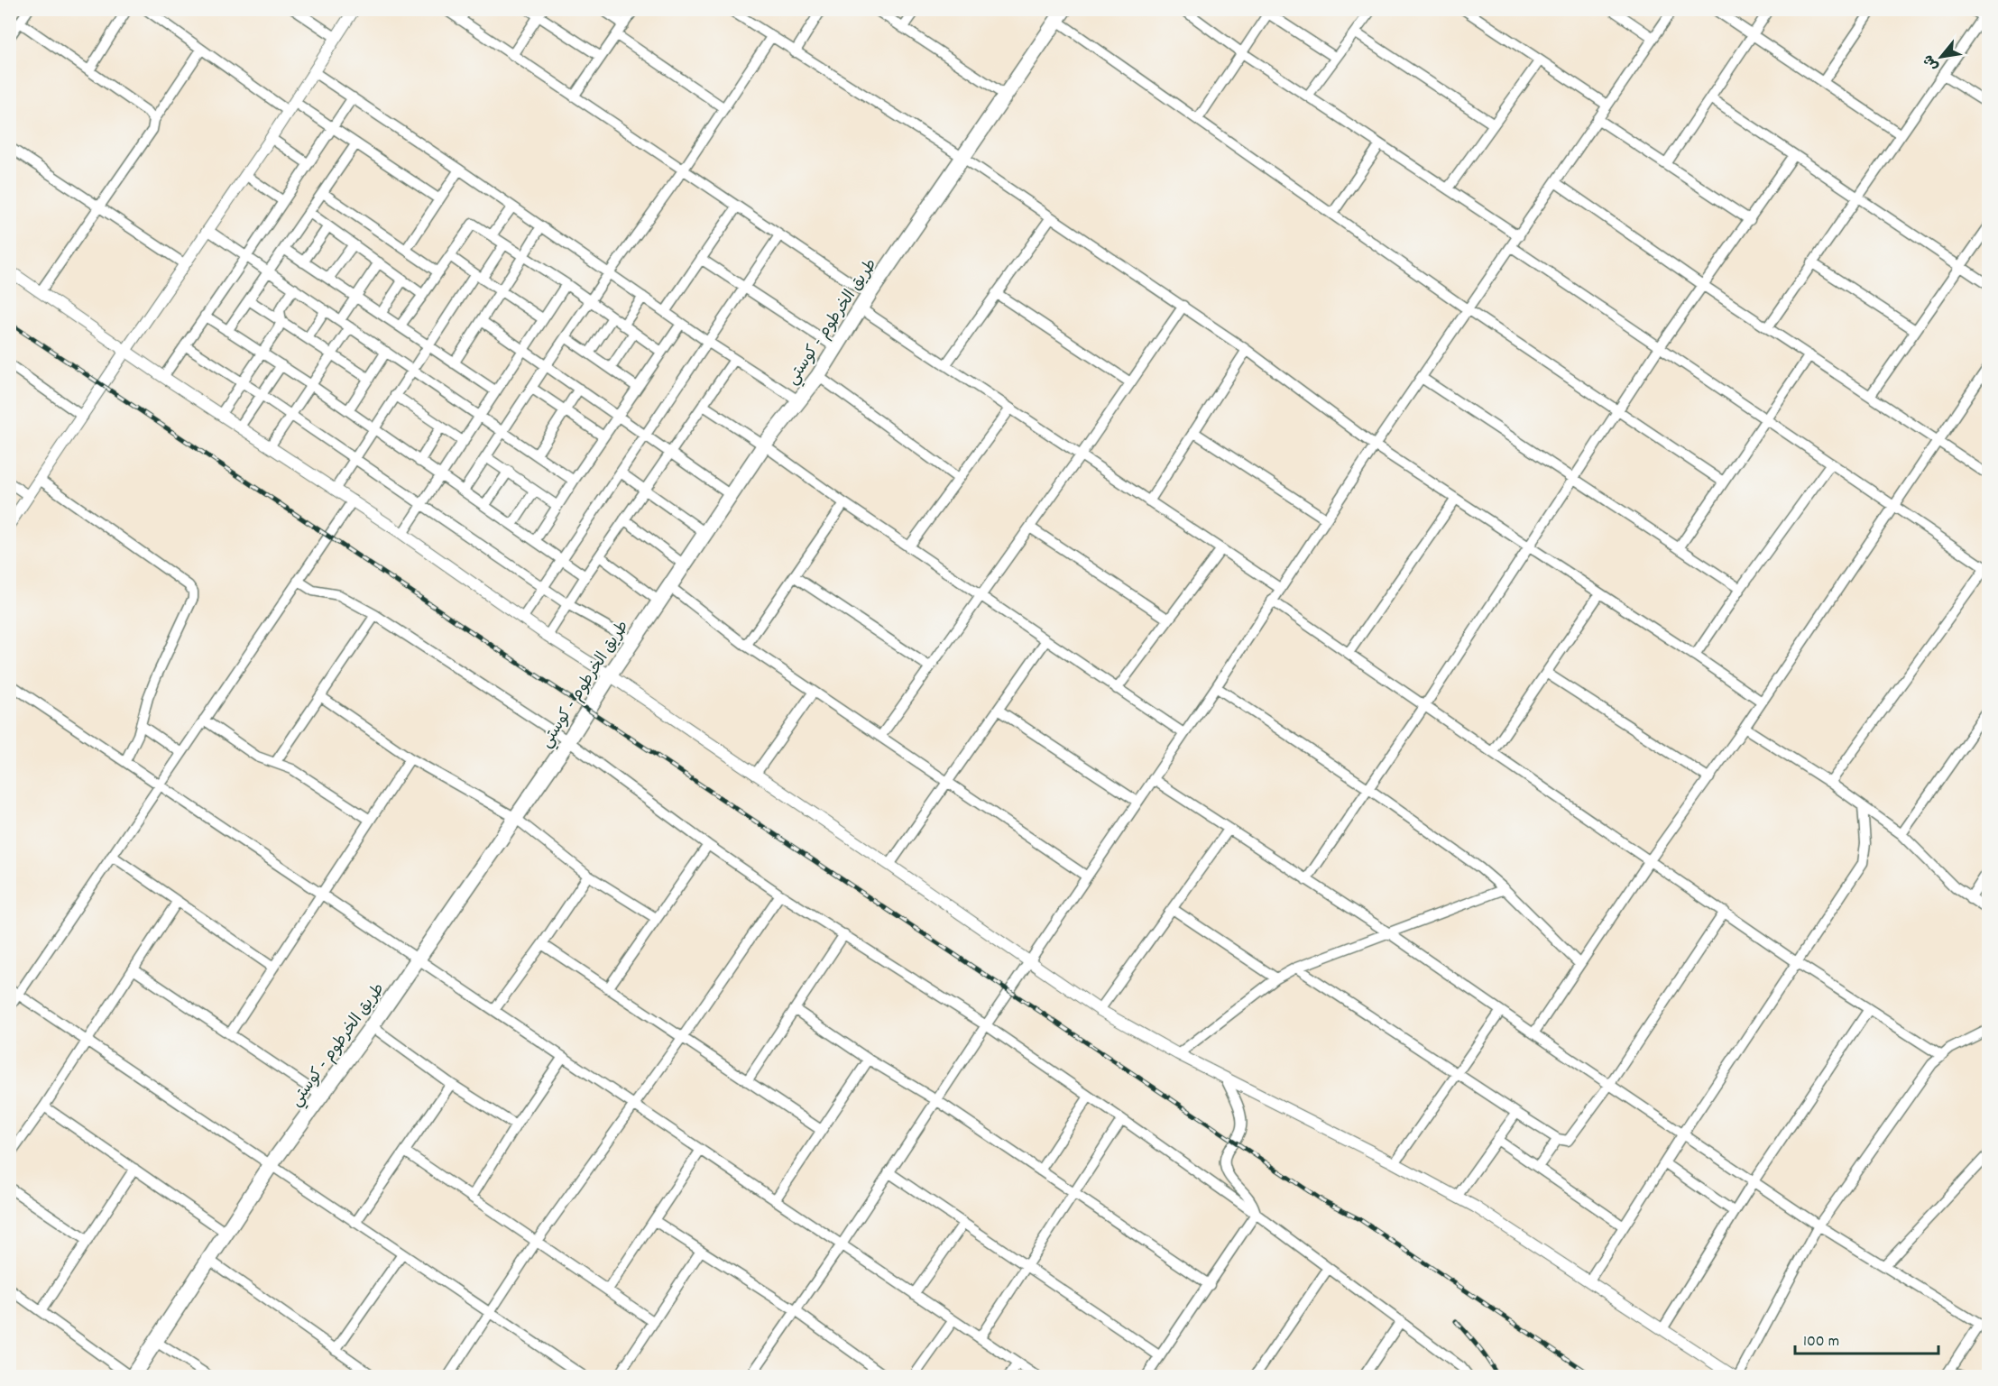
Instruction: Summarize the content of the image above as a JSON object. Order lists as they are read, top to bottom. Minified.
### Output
{"streets":{"highway":["طريق الخرطوم - كوستي"]},"scale_bar":"100 m","north":"bottom left"}
